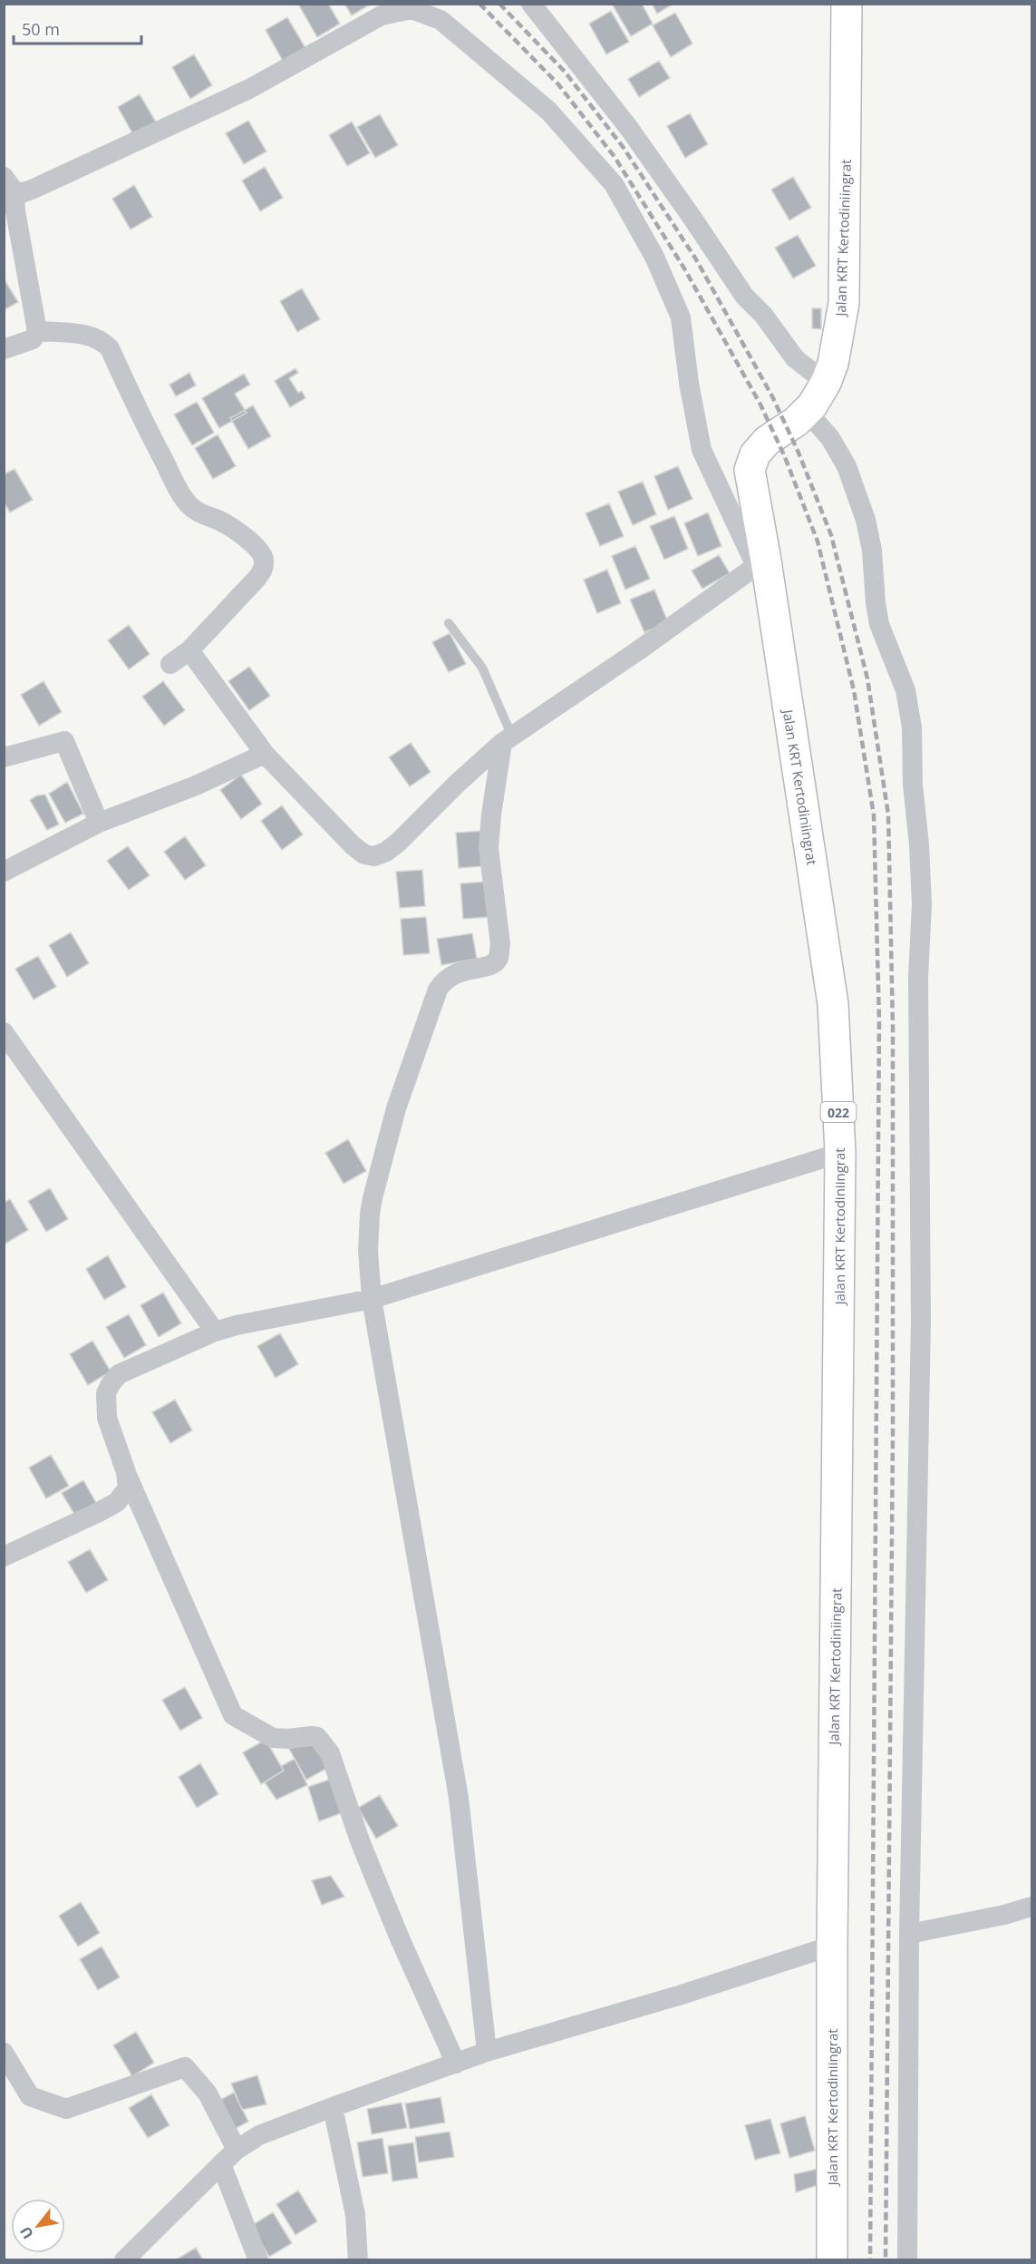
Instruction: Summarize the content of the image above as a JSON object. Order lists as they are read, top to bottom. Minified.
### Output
{"streets":{"main road":["Jalan KRT Kertodiniingrat","022"]},"scale_bar":"50 m","north":"bottom left"}
